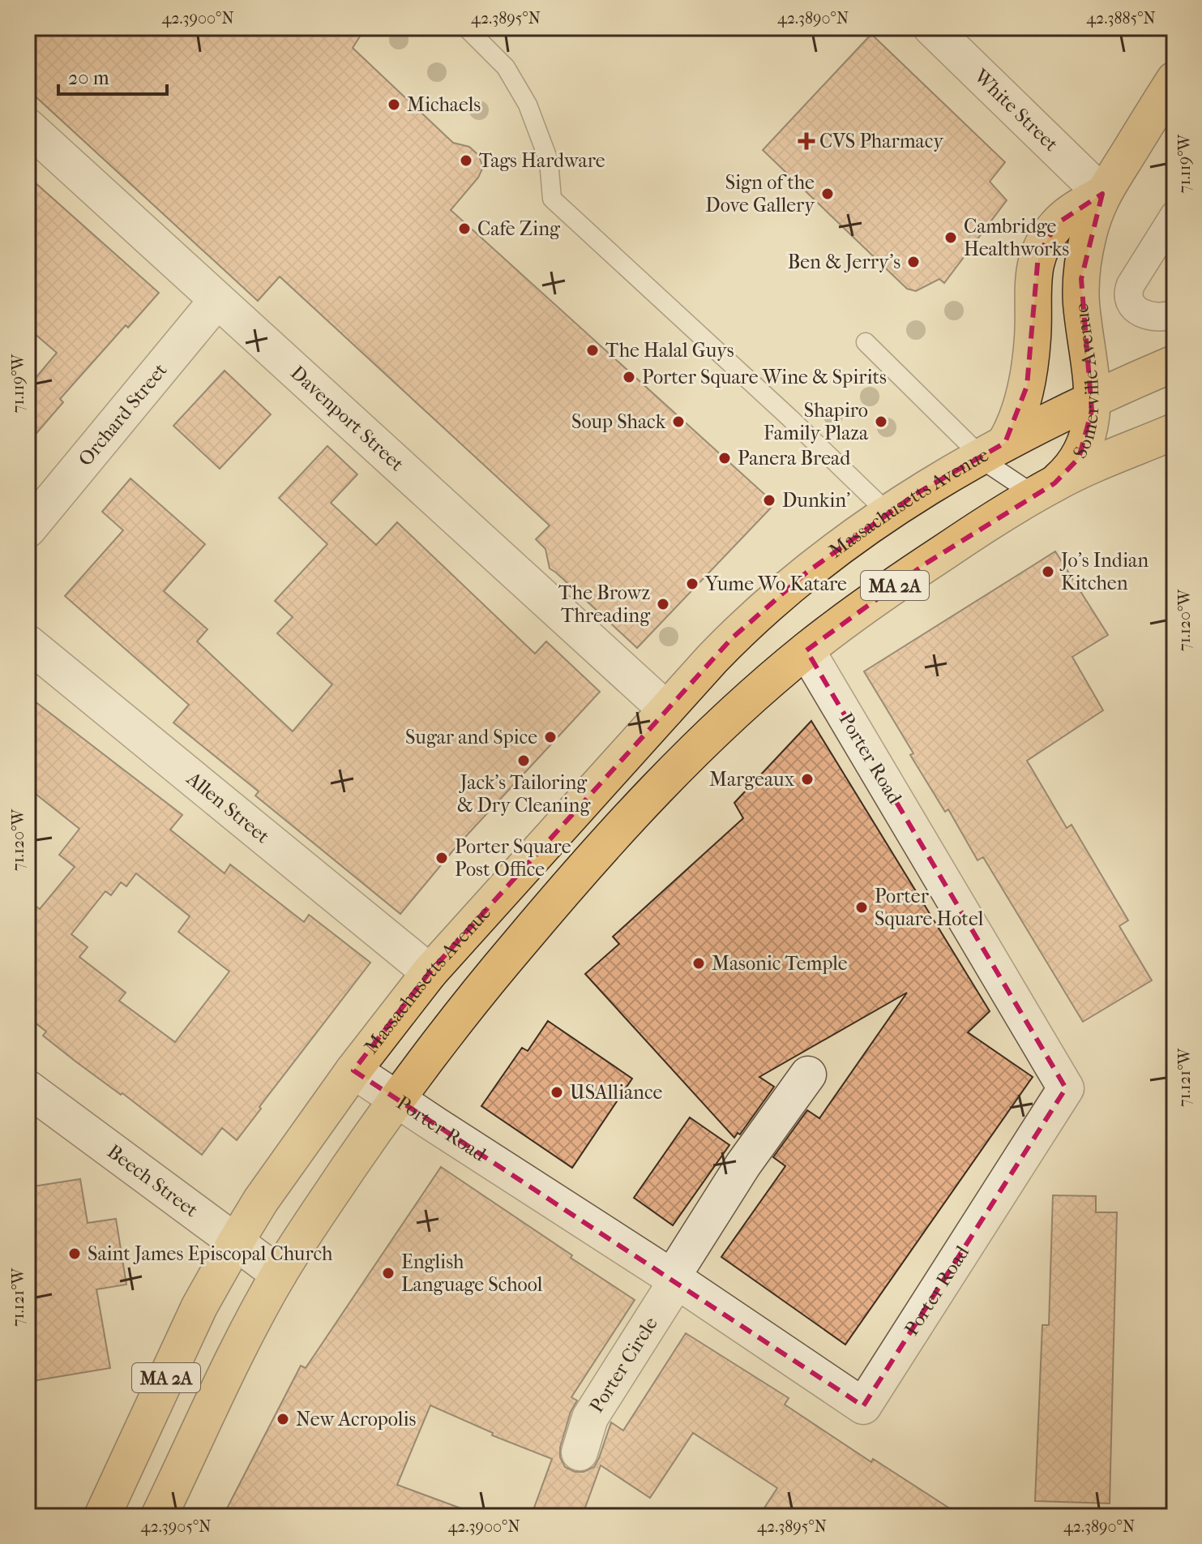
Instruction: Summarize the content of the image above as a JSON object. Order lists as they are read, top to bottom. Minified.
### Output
{"streets":{"main road":["Somerville Avenue","Massachusetts Avenue","MA 2A"],"street":["White Street","Orchard Street","Davenport Street","Porter Road","Allen Street","Beech Street","Porter Circle"]},"crossings":[["White Street","Somerville Avenue"],["Somerville Avenue","Massachusetts Avenue"],["Somerville Avenue","MA 2A"],["Orchard Street","Davenport Street"],["Davenport Street","Massachusetts Avenue"],["Massachusetts Avenue","Porter Road"],["Massachusetts Avenue","Allen Street"],["Massachusetts Avenue","Beech Street"],["MA 2A","Porter Road"],["MA 2A","Beech Street"],["Porter Road","Porter Circle"]],"places":{"other":["Michaels","Tags Hardware","Sign of the Dove Gallery","Cafe Zing","Cambridge Healthworks","Ben & Jerry's","The Halal Guys","Porter Square Wine & Spirits","Soup Shack","Shapiro Family Plaza","Panera Bread","Dunkin'","Jo's Indian Kitchen","Yume Wo Katare","The Browz Threading","Sugar and Spice","Jack's Tailoring & Dry Cleaning","Margeaux","Porter Square Post Office","Porter Square Hotel","Masonic Temple","USAlliance","Saint James Episcopal Church","English Language School","New Acropolis"],"health":["CVS Pharmacy"]},"scale_bar":"20 m","coordinates":["42.3900°N","42.3895°N","42.3890°N","42.3885°N","71.119°W","71.120°W","71.121°W","42.3905°N"]}
